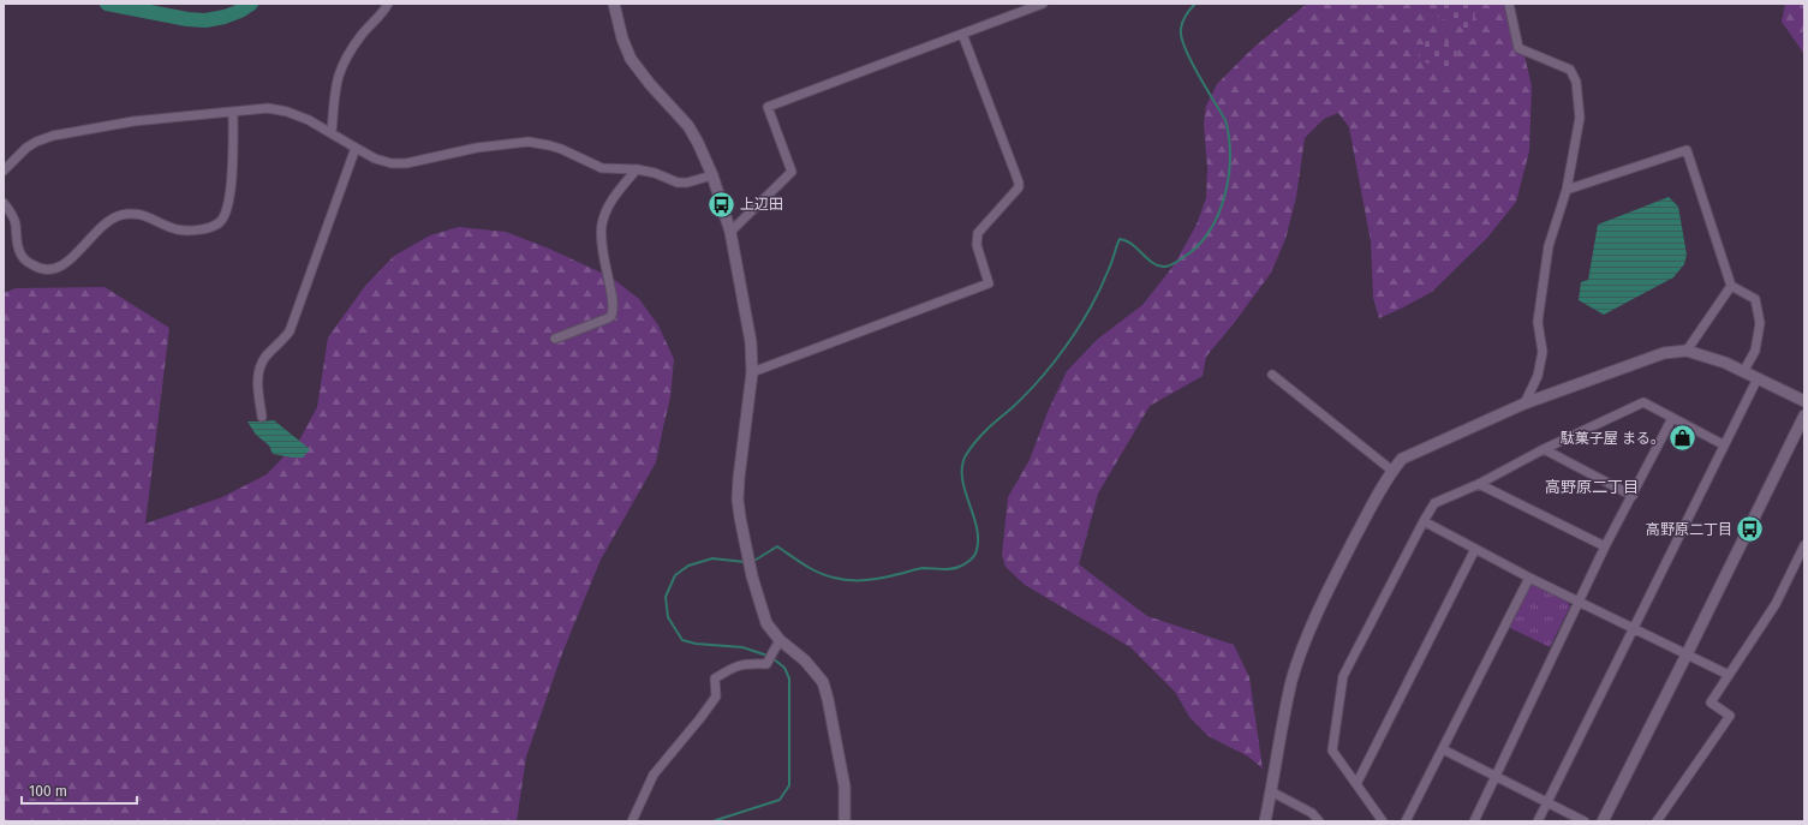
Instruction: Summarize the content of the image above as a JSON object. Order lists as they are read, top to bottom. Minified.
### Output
{"districts":["高野原二丁目"],"places":{"bus stop":["上辺田","高野原二丁目"],"shop":["駄菓子屋 まる。"]},"scale_bar":"100 m"}
